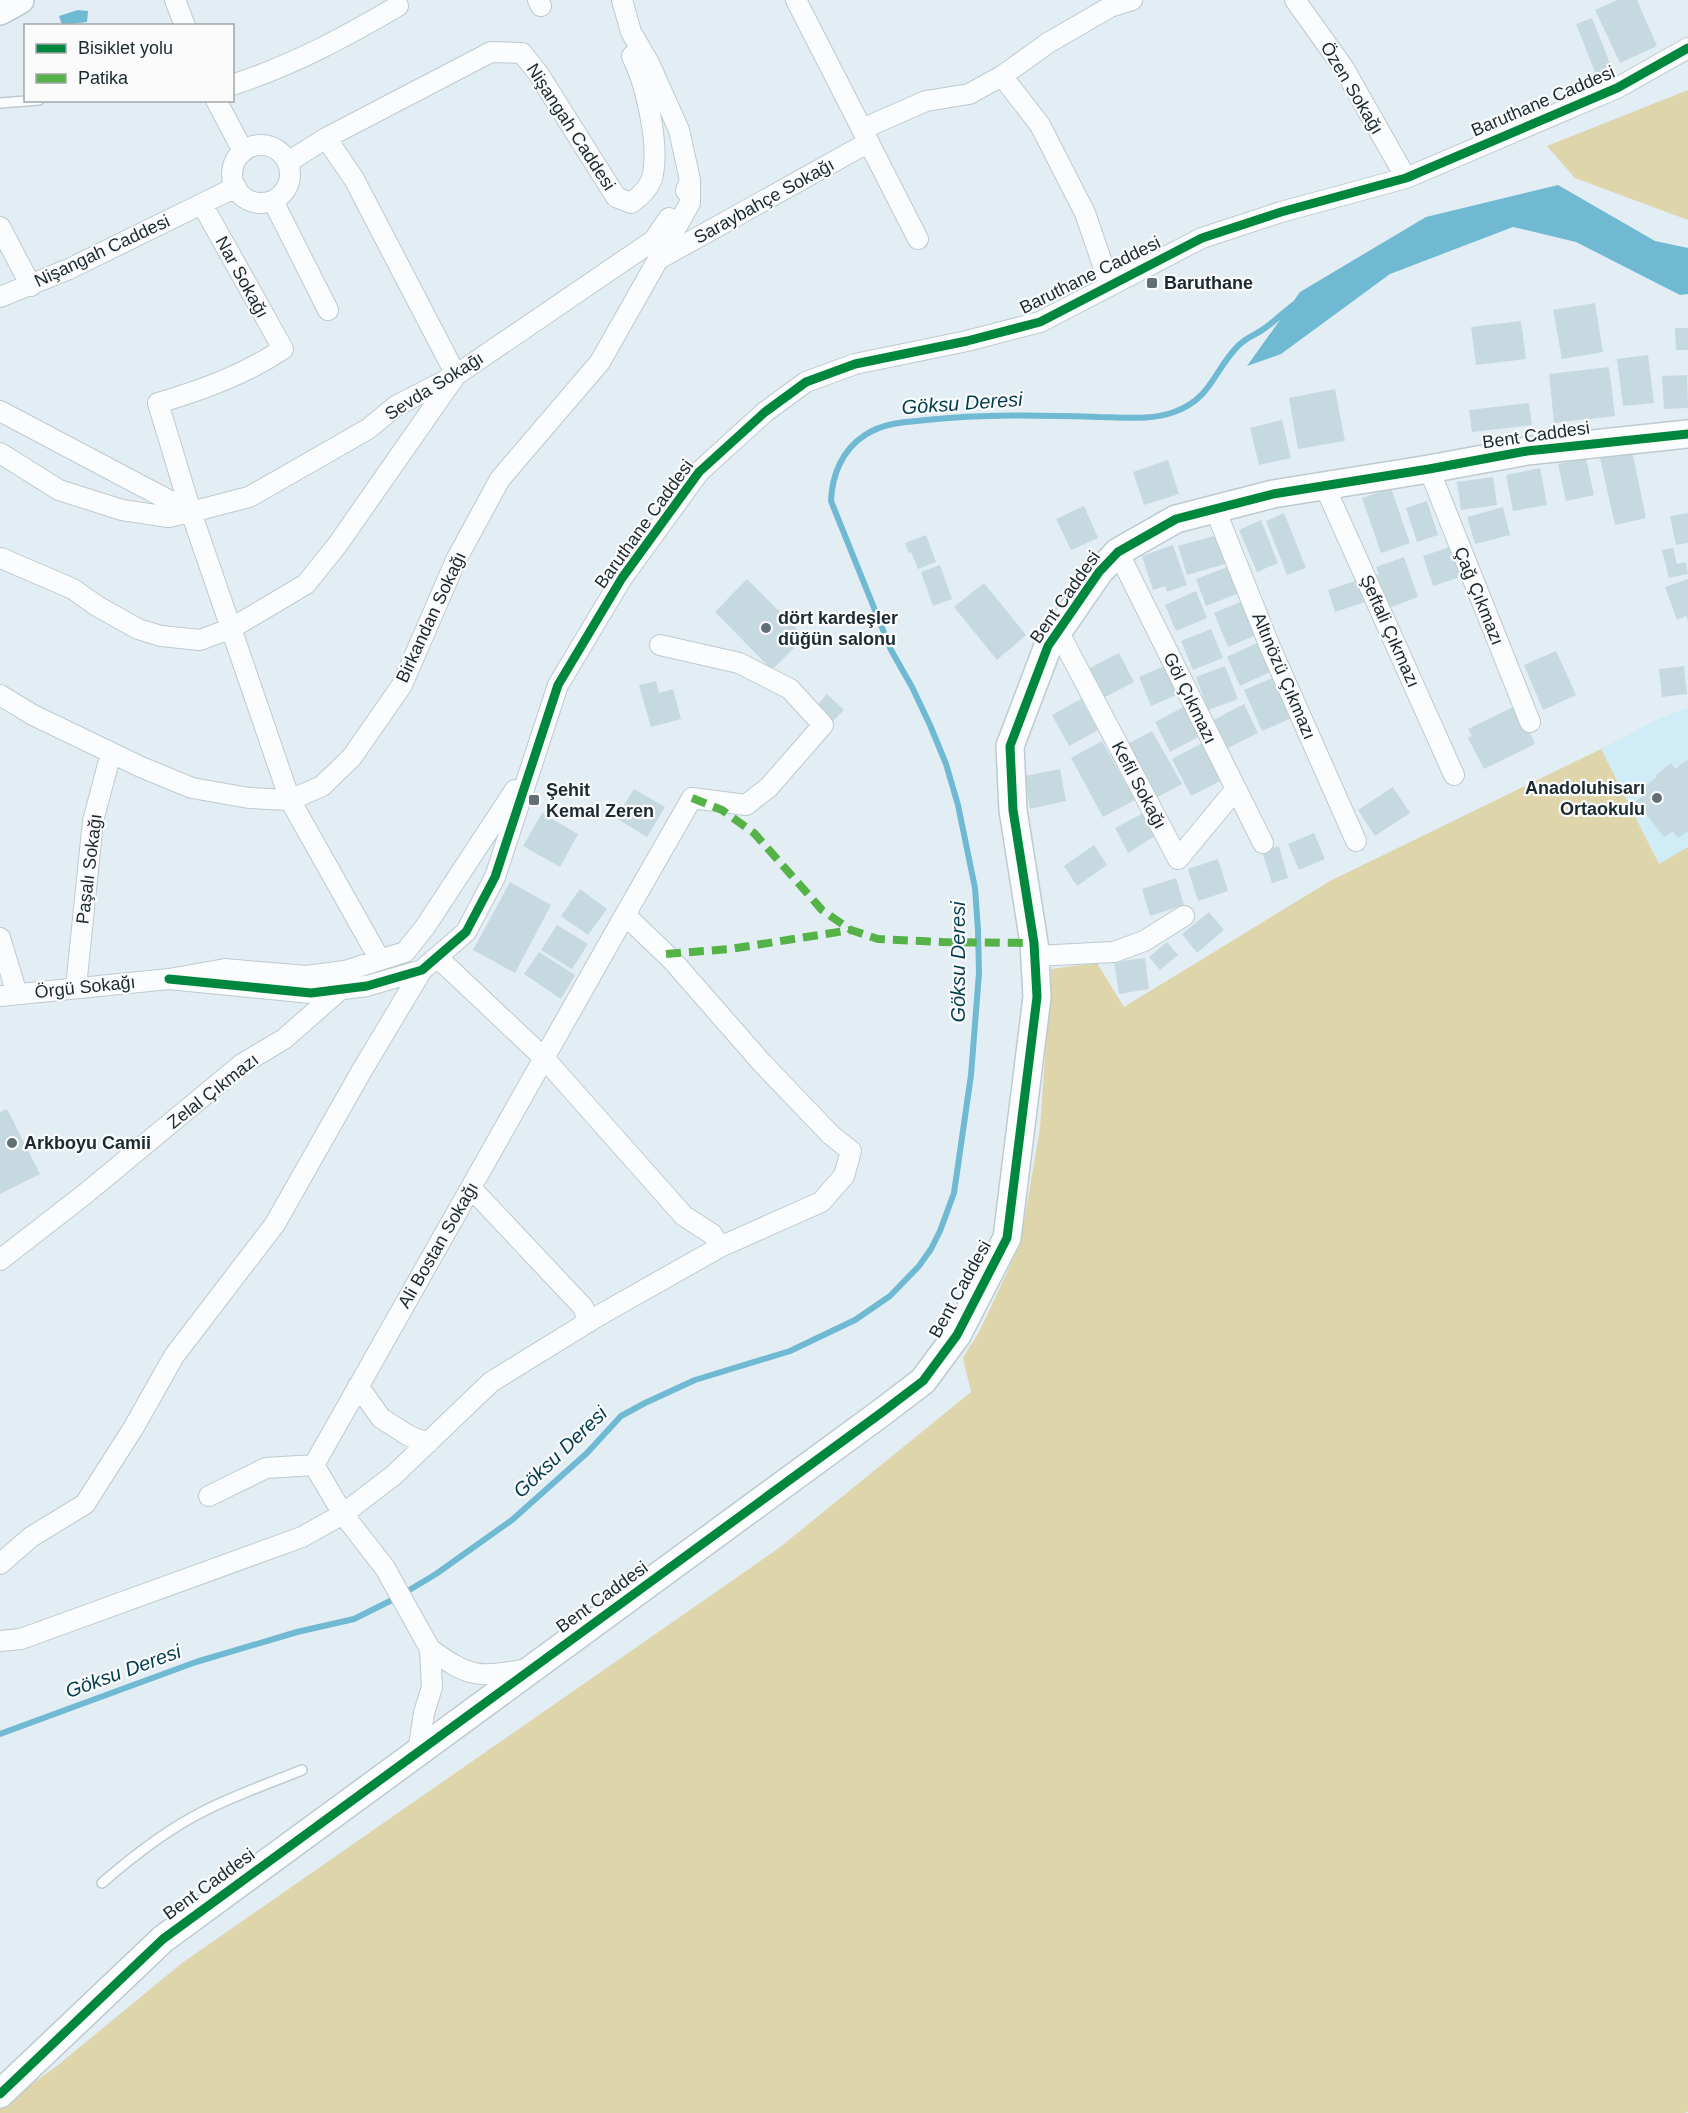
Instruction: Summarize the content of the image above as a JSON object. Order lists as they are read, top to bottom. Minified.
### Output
{"streets":{"street":["Özen Sokağı","Baruthane Caddesi","Nişangah Caddesi","Saraybahçe Sokağı","Nar Sokağı","Sevda Sokaḡı","Bent Caddesi","Çağ Çıkmazı","Birkandan Sokağı","Şeftali Çıkmazı","Altınözü Çıkmazı","Göl Çıkmazı","Kefil Sokağı","Paşalı Sokağı","Örgü Sokağı","Zelal Çıkmazı","Ali Bostan Sokağı"]},"crossings":[["Özen Sokağı","Baruthane Caddesi"],["Nişangah Caddesi","Nar Sokağı"],["Saraybahçe Sokağı","Birkandan Sokağı"],["Nar Sokağı","Sevda Sokaḡı"],["Sevda Sokaḡı","Birkandan Sokağı"],["Bent Caddesi","Çağ Çıkmazı"],["Bent Caddesi","Şeftali Çıkmazı"],["Bent Caddesi","Altınözü Çıkmazı"],["Bent Caddesi","Göl Çıkmazı"],["Bent Caddesi","Kefil Sokağı"],["Birkandan Sokağı","Paşalı Sokağı"],["Göl Çıkmazı","Kefil Sokağı"],["Paşalı Sokağı","Örgü Sokağı"]],"water":["Göksu Deresi"],"places":{"transit":["Baruthane","Şehit Kemal Zeren"],"other":["dört kardeşler düğün salonu","Anadoluhisarı Ortaokulu","Arkboyu Camii"]},"legend":["Bisiklet yolu","Patika"]}
